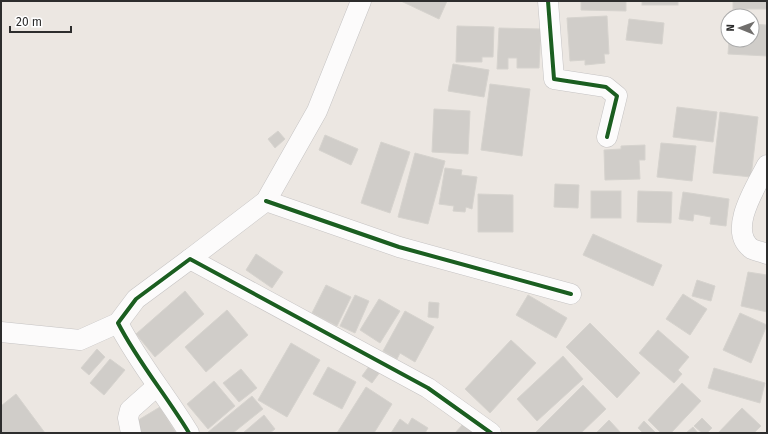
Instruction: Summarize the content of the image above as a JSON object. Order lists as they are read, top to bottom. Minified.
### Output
{"scale_bar":"20 m","north":"left"}
